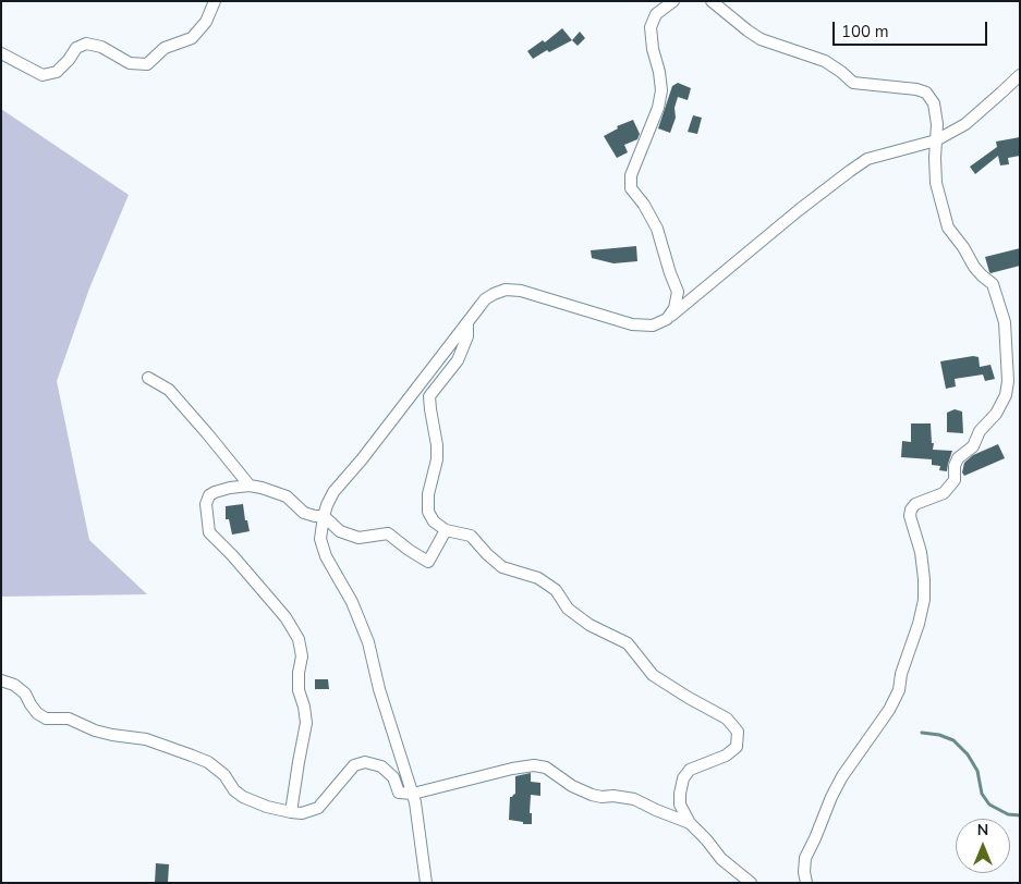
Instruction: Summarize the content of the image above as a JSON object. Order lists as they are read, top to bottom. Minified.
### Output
{"scale_bar":"100 m","north":"top"}
